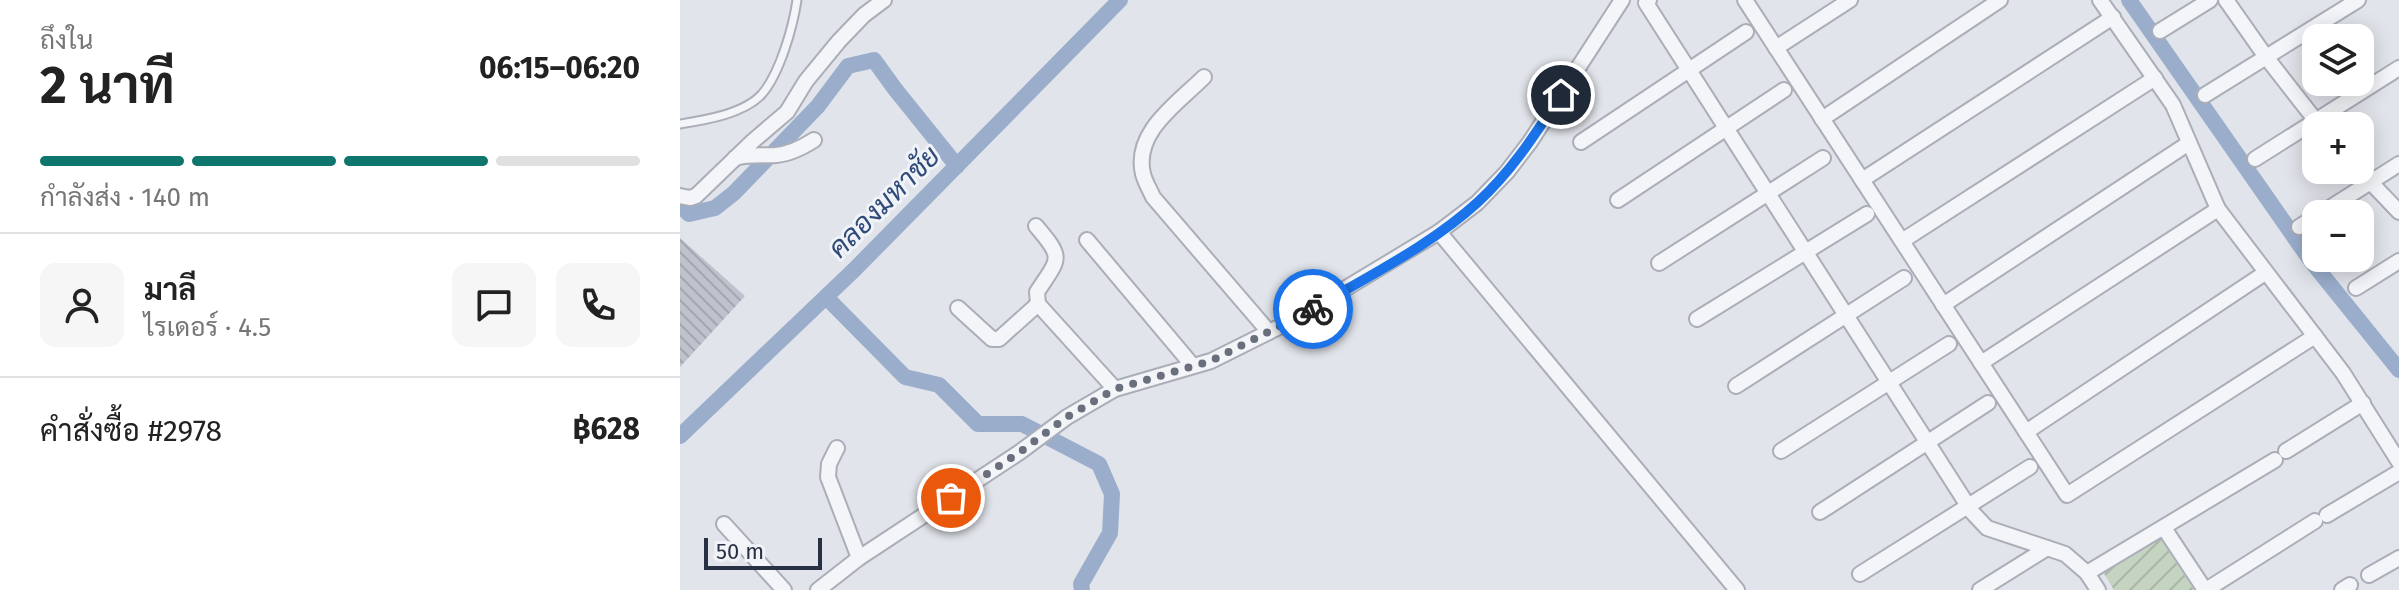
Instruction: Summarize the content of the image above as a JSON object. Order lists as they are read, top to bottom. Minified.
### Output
{"water":["คลองมหาชัย"],"scale_bar":"50 m","page":{"heading":["2 นาที","ถึงใน","06:15–06:20"],"panel":["มาลี","ไรเดอร์ · 4.5","คำสั่งซื้อ #2978","฿628"],"map_buttons":["+","−"],"bar":"กำลังส่ง · 140 m","scale":"50 m"}}
